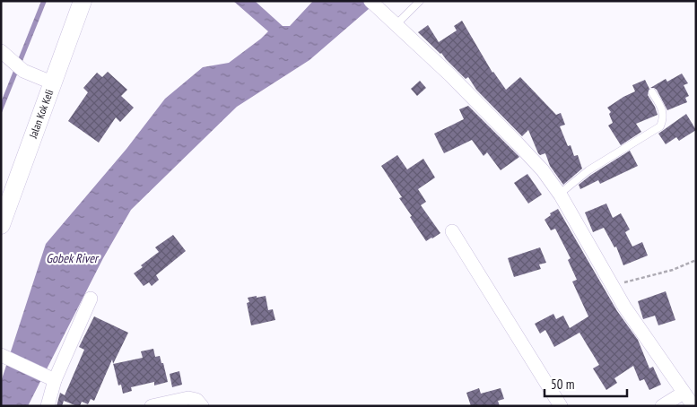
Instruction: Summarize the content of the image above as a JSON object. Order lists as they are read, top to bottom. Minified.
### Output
{"streets":{"street":["Jalan Kok Keli"]},"water":["Gobek River"],"scale_bar":"50 m"}
